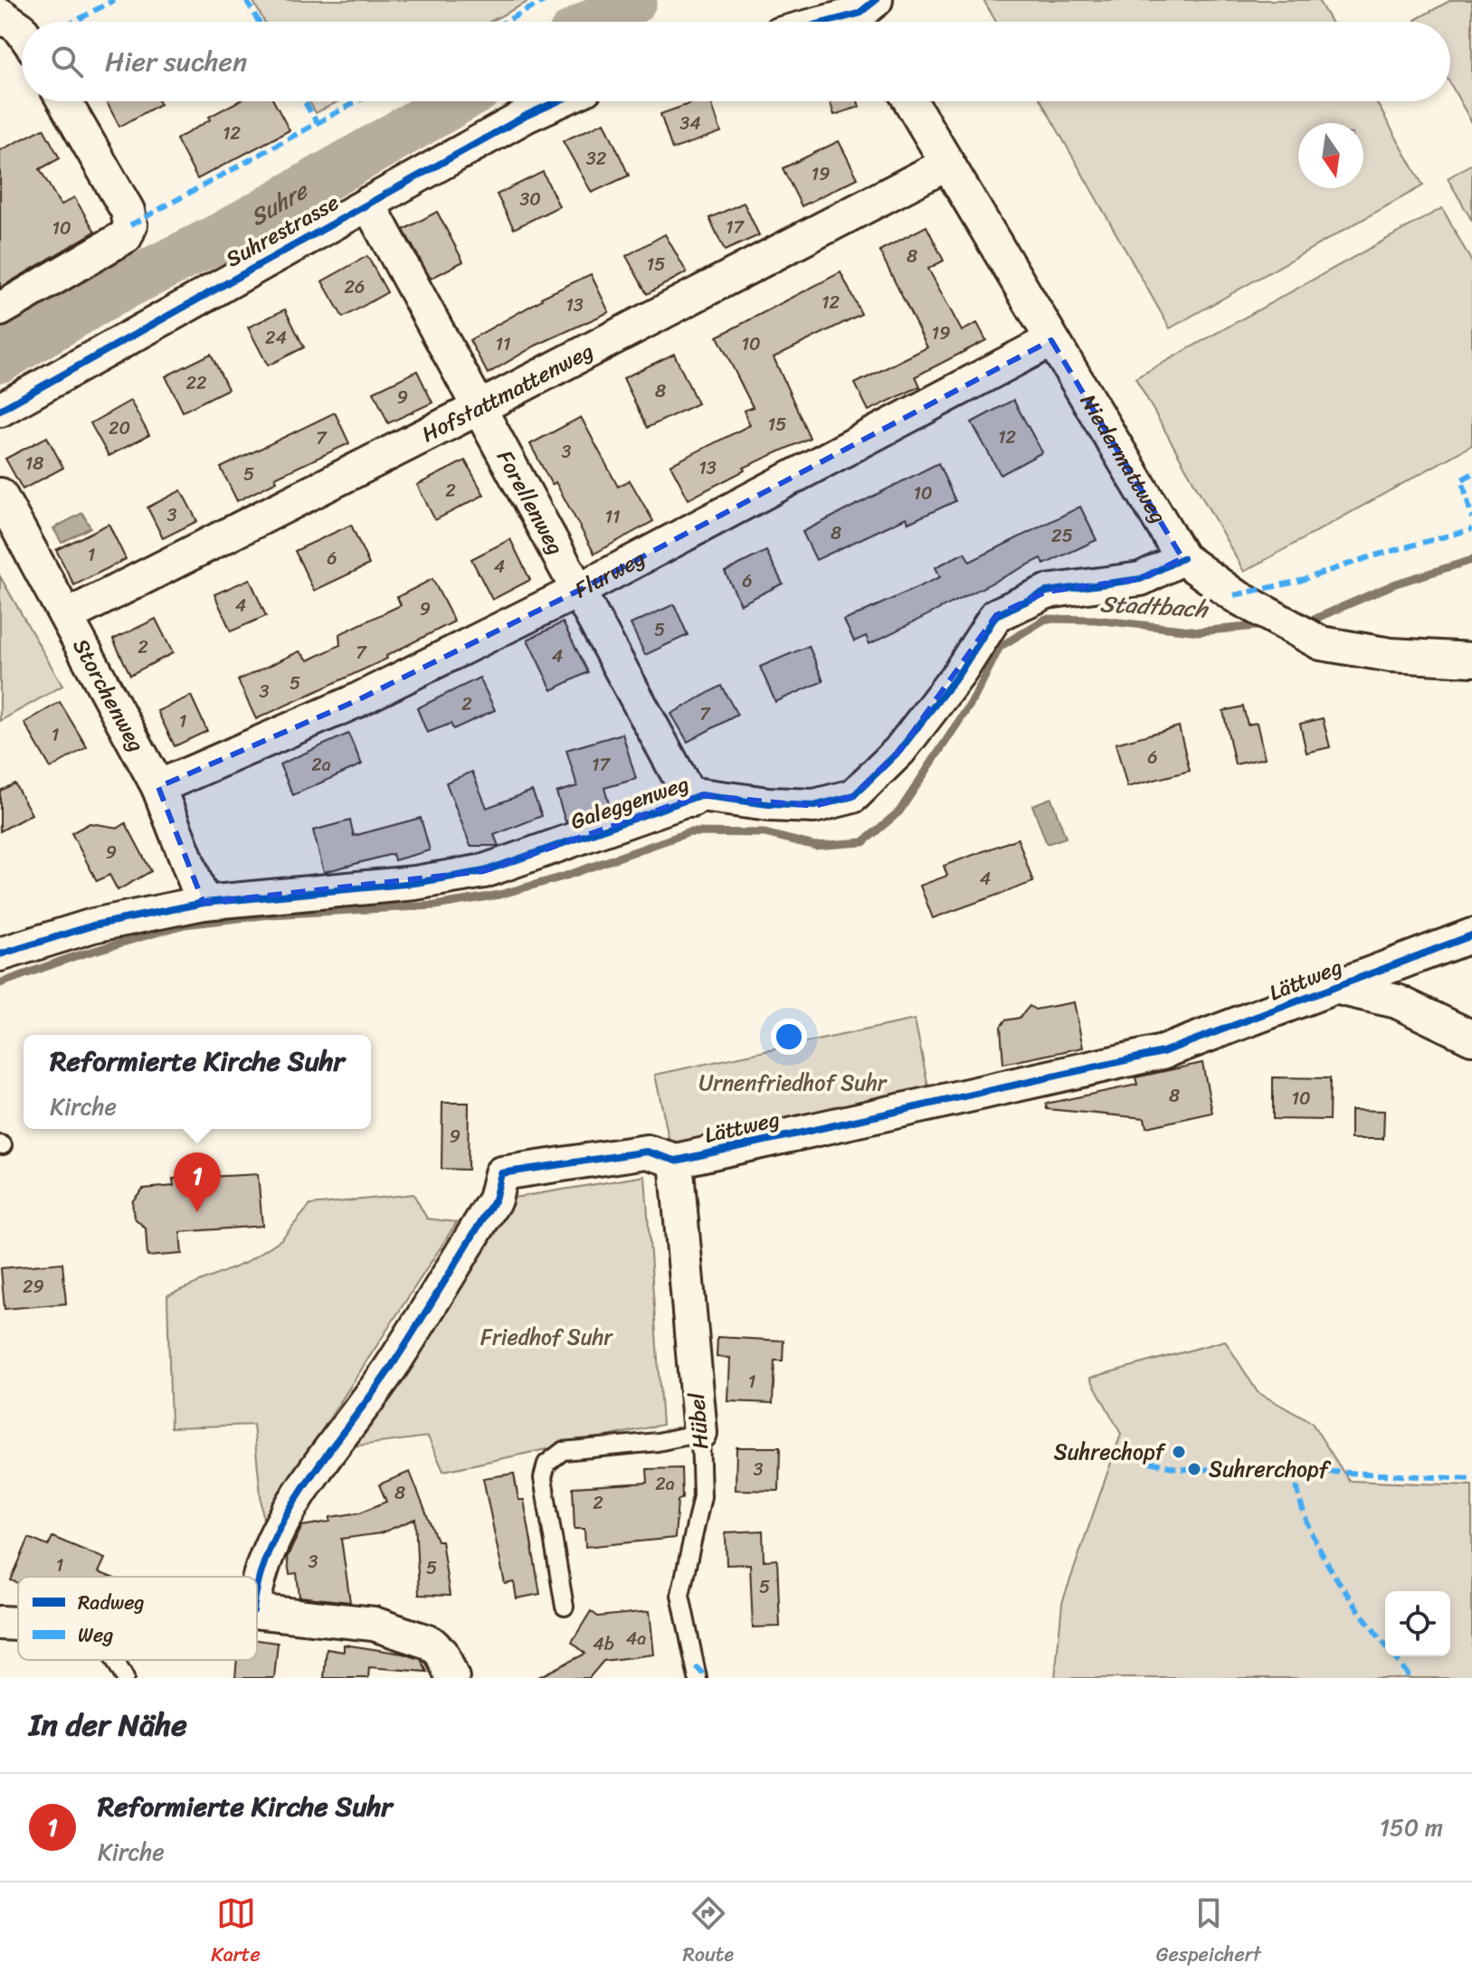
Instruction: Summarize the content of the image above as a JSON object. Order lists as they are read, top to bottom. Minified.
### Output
{"streets":{"street":["Suhrestrasse","Hofstattmattenweg","Niedermattweg","Forellenweg","Flurweg","Storchenweg","Galeggenweg","Lättweg","Hübel"]},"crossings":[["Suhrestrasse","Forellenweg"],["Hofstattmattenweg","Niedermattweg"],["Hofstattmattenweg","Forellenweg"],["Hofstattmattenweg","Storchenweg"],["Niedermattweg","Flurweg"],["Niedermattweg","Galeggenweg"],["Forellenweg","Flurweg"],["Forellenweg","Galeggenweg"],["Flurweg","Storchenweg"],["Storchenweg","Galeggenweg"],["Lättweg","Hübel"]],"water":["Suhre","Stadtbach"],"parks":["Urnenfriedhof Suhr","Friedhof Suhr"],"places":["Suhrechopf","Suhrerchopf"],"house_numbers":["34","12","32","19","30","17","10","8","15","26","12","13","19","24","11","10","22","8","9","15","20","12","7","3","18","13","5","2","10","3","11","8","25","1","6","4","6","4","9","5","2","7","4","5","3","2","7","1","1","6","2a","17","9","4","8","10","9","29","1","3","2a","8","2","3","1","5","5","4a","4b"],"legend":["Radweg","Weg"],"north":"bottom","page":{"search":"Hier suchen","popup":["Reformierte Kirche Suhr","Kirche"],"pins":"1","heading":"In der Nähe","list":[{"mark":"1","name":"Reformierte Kirche Suhr","note":"Kirche","value":"150 m"}],"nav":["Karte","Route","Gespeichert"]}}
